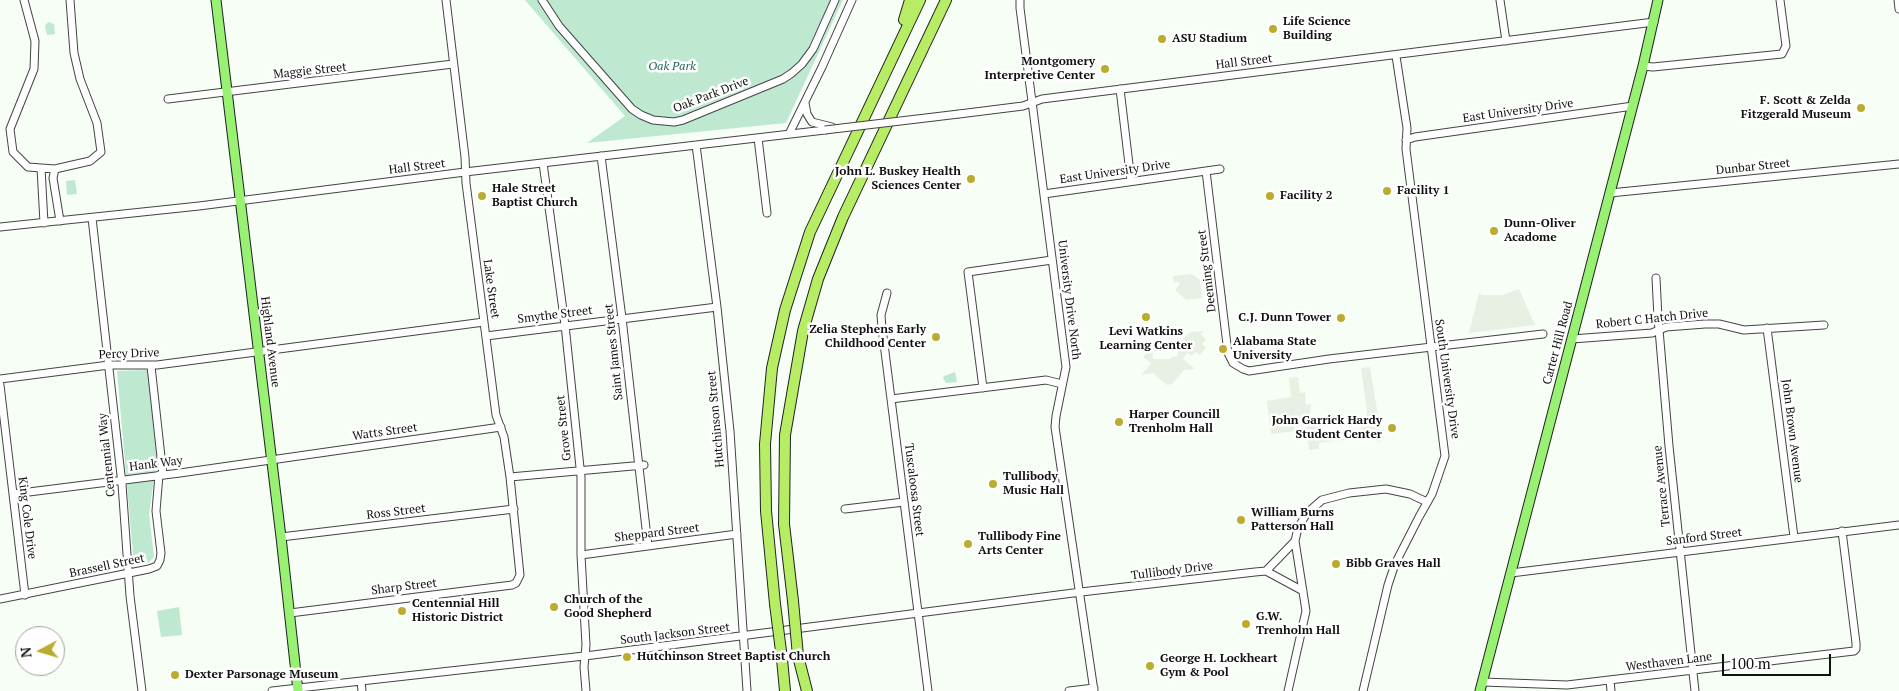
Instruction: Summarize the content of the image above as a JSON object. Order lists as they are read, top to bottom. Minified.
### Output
{"streets":{"main road":["Highland Avenue","Carter Hill Road"],"street":["Hall Street","Maggie Street","Oak Park Drive","East University Drive","Dunbar Street","Deeming Street","Lake Street","University Drive North","Smythe Street","Robert C Hatch Drive","Saint James Street","Percy Drive","South University Drive","Hutchinson Street","Grove Street","John Brown Avenue","Watts Street","Centennial Way","Hank Way","Terrace Avenue","Tuscaloosa Street","Ross Street","King Cole Drive","Sheppard Street","Sanford Street","Brassell Street","Tullibody Drive","Sharp Street","South Jackson Street","Westhaven Lane"]},"crossings":[["Hall Street","Lake Street"],["Hall Street","University Drive North"],["Hall Street","Highland Avenue"],["Hall Street","Carter Hill Road"],["Hall Street","Saint James Street"],["Hall Street","South University Drive"],["Hall Street","Hutchinson Street"],["Hall Street","Grove Street"],["Hall Street","Centennial Way"],["Maggie Street","Lake Street"],["Maggie Street","Highland Avenue"],["East University Drive","Deeming Street"],["East University Drive","University Drive North"],["East University Drive","Carter Hill Road"],["East University Drive","South University Drive"],["Dunbar Street","Carter Hill Road"],["Deeming Street","South University Drive"],["Lake Street","Smythe Street"],["Lake Street","Watts Street"],["Lake Street","Ross Street"],["Lake Street","Sharp Street"],["University Drive North","Tullibody Drive"],["University Drive North","South Jackson Street"],["Smythe Street","Saint James Street"],["Smythe Street","Hutchinson Street"],["Smythe Street","Grove Street"],["Robert C Hatch Drive","Carter Hill Road"],["Robert C Hatch Drive","John Brown Avenue"],["Robert C Hatch Drive","Terrace Avenue"],["Highland Avenue","Percy Drive"],["Highland Avenue","Watts Street"],["Highland Avenue","Hank Way"],["Highland Avenue","Ross Street"],["Highland Avenue","Sharp Street"],["Highland Avenue","South Jackson Street"],["Carter Hill Road","Sanford Street"],["Carter Hill Road","Westhaven Lane"],["Saint James Street","Sheppard Street"],["Percy Drive","Centennial Way"],["Percy Drive","Brassell Street"],["Hutchinson Street","Sheppard Street"],["Hutchinson Street","South Jackson Street"],["Grove Street","Sheppard Street"],["Grove Street","South Jackson Street"],["John Brown Avenue","Sanford Street"],["Watts Street","Hank Way"],["Centennial Way","Hank Way"],["Centennial Way","Brassell Street"],["Hank Way","King Cole Drive"],["Hank Way","Brassell Street"],["Terrace Avenue","Sanford Street"],["Terrace Avenue","Westhaven Lane"],["Tuscaloosa Street","South Jackson Street"],["King Cole Drive","Brassell Street"],["Sanford Street","Westhaven Lane"],["Tullibody Drive","South Jackson Street"]],"parks":["Oak Park"],"places":["Life Science Building","ASU Stadium","Montgomery Interpretive Center","F. Scott & Zelda Fitzgerald Museum","John L. Buskey Health Sciences Center","Facility 1","Hale Street Baptist Church","Facility 2","Dunn-Oliver Acadome","Levi Watkins Learning Center","C.J. Dunn Tower","Zelia Stephens Early Childhood Center","Alabama State University","Harper Councill Trenholm Hall","John Garrick Hardy Student Center","Tullibody Music Hall","William Burns Patterson Hall","Tullibody Fine Arts Center","Bibb Graves Hall","Church of the Good Shepherd","Centennial Hill Historic District","G.W. Trenholm Hall","Hutchinson Street Baptist Church","George H. Lockheart Gym & Pool","Dexter Parsonage Museum"],"scale_bar":"100 m","north":"left"}
